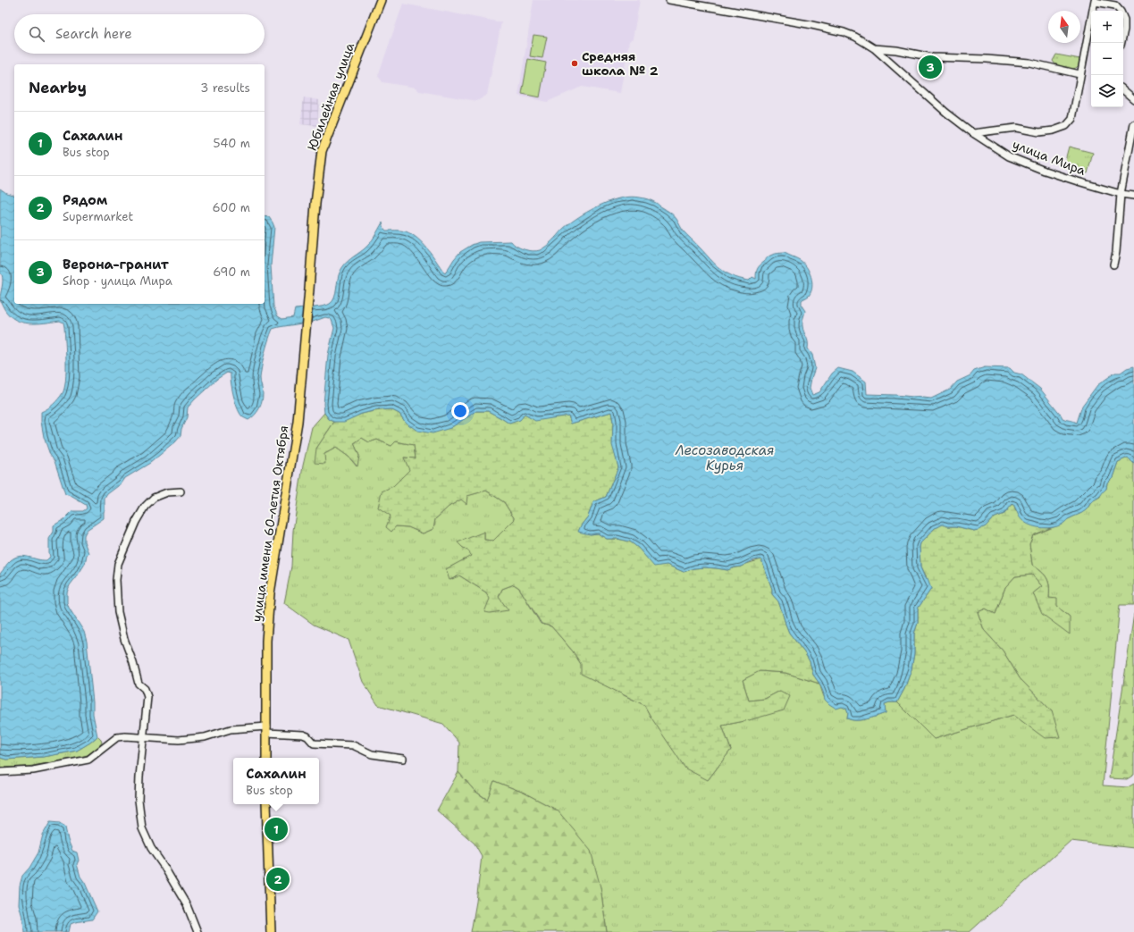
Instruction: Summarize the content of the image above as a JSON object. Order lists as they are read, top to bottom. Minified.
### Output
{"streets":{"main road":["Юбилейная улица","улица имени 60-летия Октября"],"street":["улица Мира"]},"crossings":[["Юбилейная улица","улица имени 60-летия Октября"]],"water":["Лесозаводская Курья"],"places":["Средняя школа № 2"],"north":"top","page":{"map_buttons":["+","−"],"search":"Search here","pins":["3","1","2"],"heading":["Nearby","3 results"],"list":[{"mark":"1","name":"Сахалин","note":"Bus stop","value":"540 m"},{"mark":"2","name":"Рядом","note":"Supermarket","value":"600 m"},{"mark":"3","name":"Верона-гранит","note":"Shop · улица Мира","value":"690 m"}],"popup":["Сахалин","Bus stop"]}}
